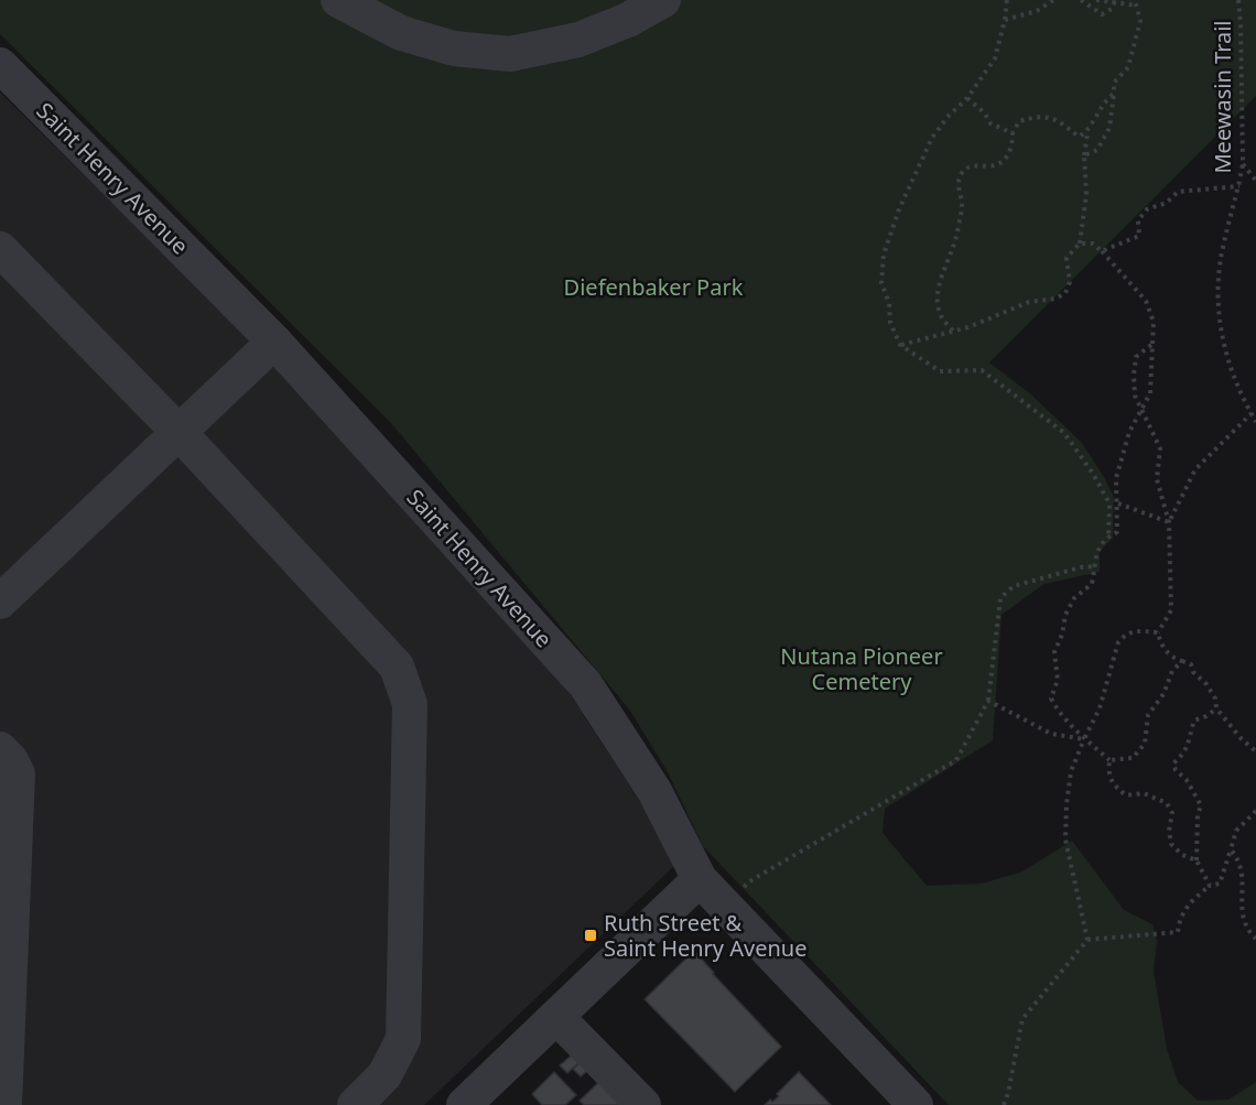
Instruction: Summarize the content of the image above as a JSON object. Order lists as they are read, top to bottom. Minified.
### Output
{"streets":{"street":["Saint Henry Avenue"],"path":["Meewasin Trail"]},"parks":["Diefenbaker Park","Nutana Pioneer Cemetery"],"places":{"transit":["Ruth Street & Saint Henry Avenue"]}}
